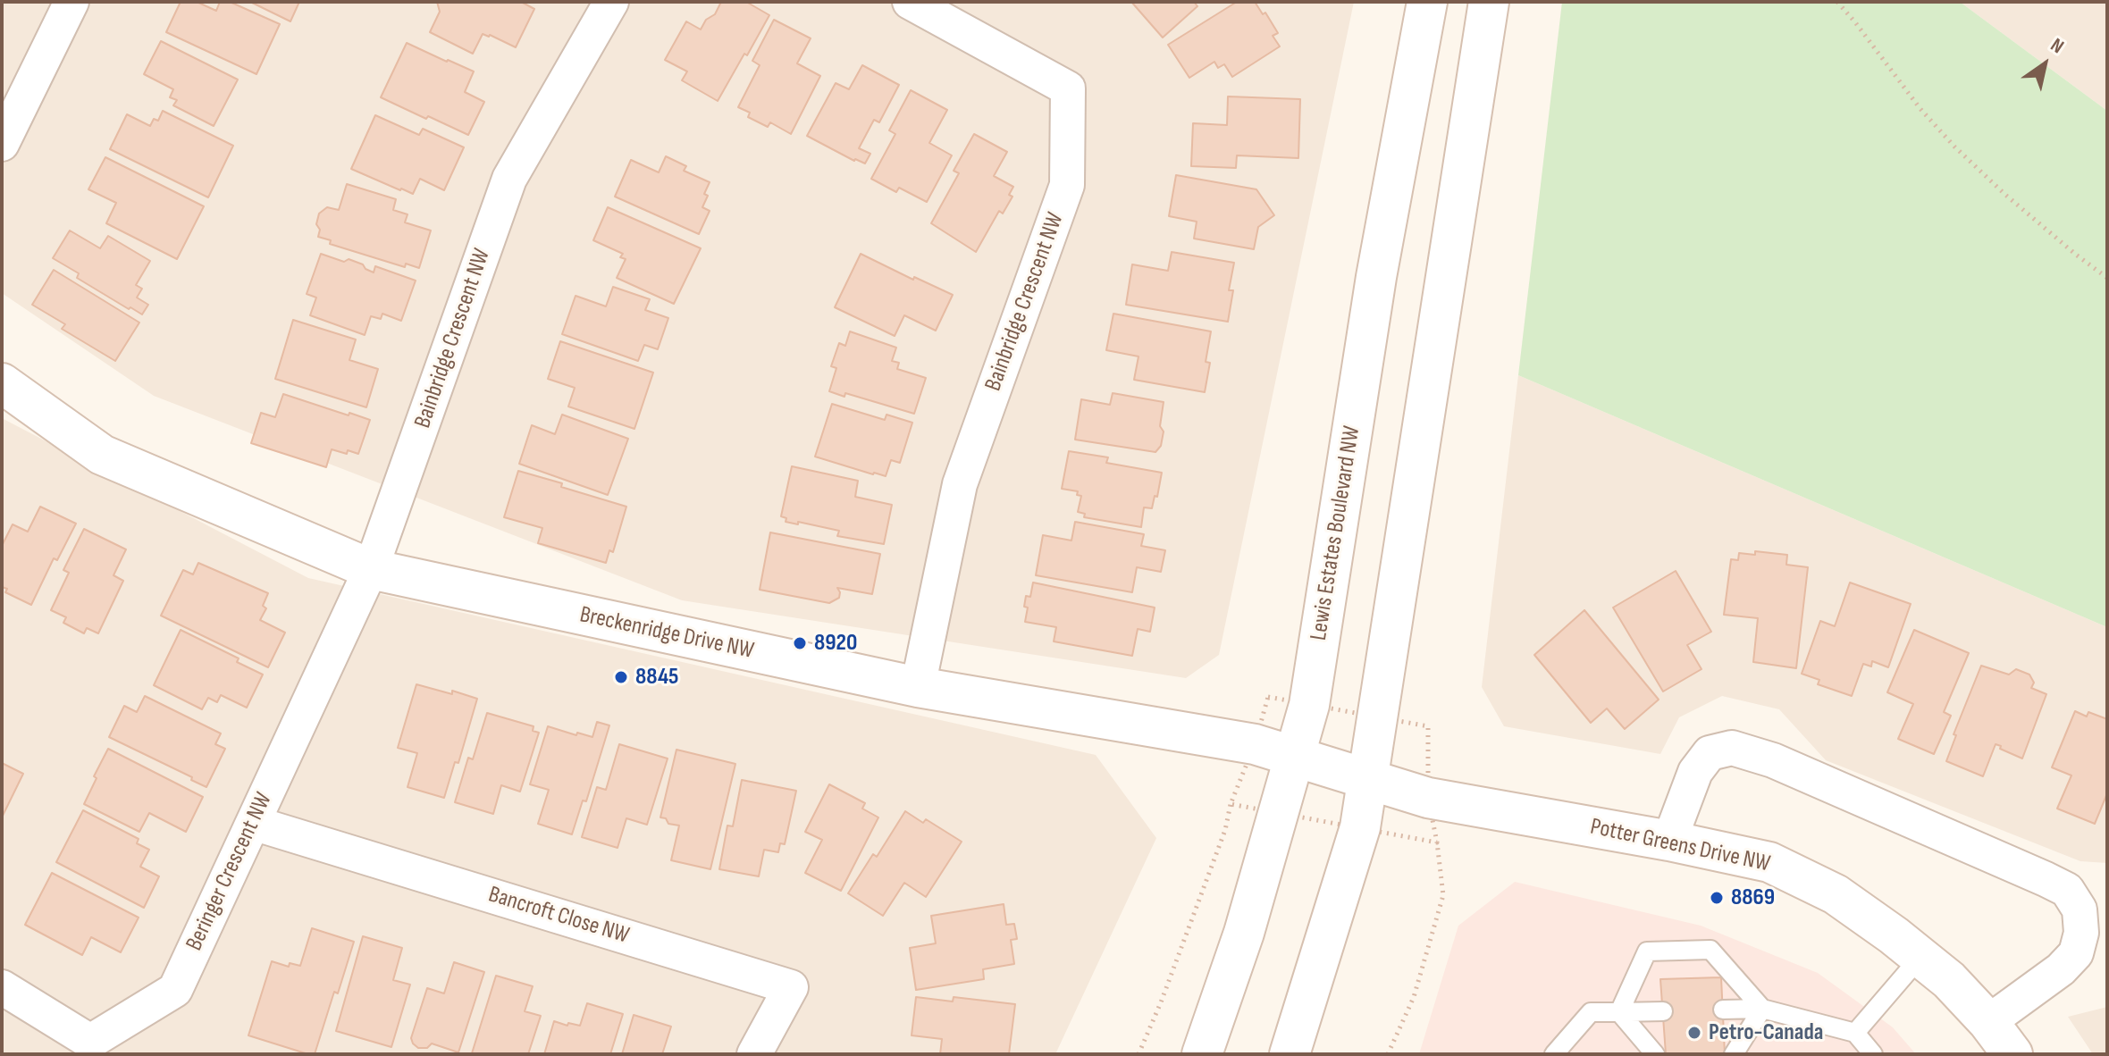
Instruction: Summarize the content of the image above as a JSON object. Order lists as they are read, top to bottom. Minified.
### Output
{"streets":{"street":["Bainbridge Crescent NW","Lewis Estates Boulevard NW","Breckenridge Drive NW","Potter Greens Drive NW","Beringer Crescent NW","Bancroft Close NW"]},"crossings":[["Bainbridge Crescent NW","Breckenridge Drive NW"],["Bainbridge Crescent NW","Beringer Crescent NW"],["Lewis Estates Boulevard NW","Breckenridge Drive NW"],["Breckenridge Drive NW","Potter Greens Drive NW"],["Breckenridge Drive NW","Beringer Crescent NW"],["Beringer Crescent NW","Bancroft Close NW"]],"places":["8920","8845","8869","Petro-Canada"],"north":"top right"}
